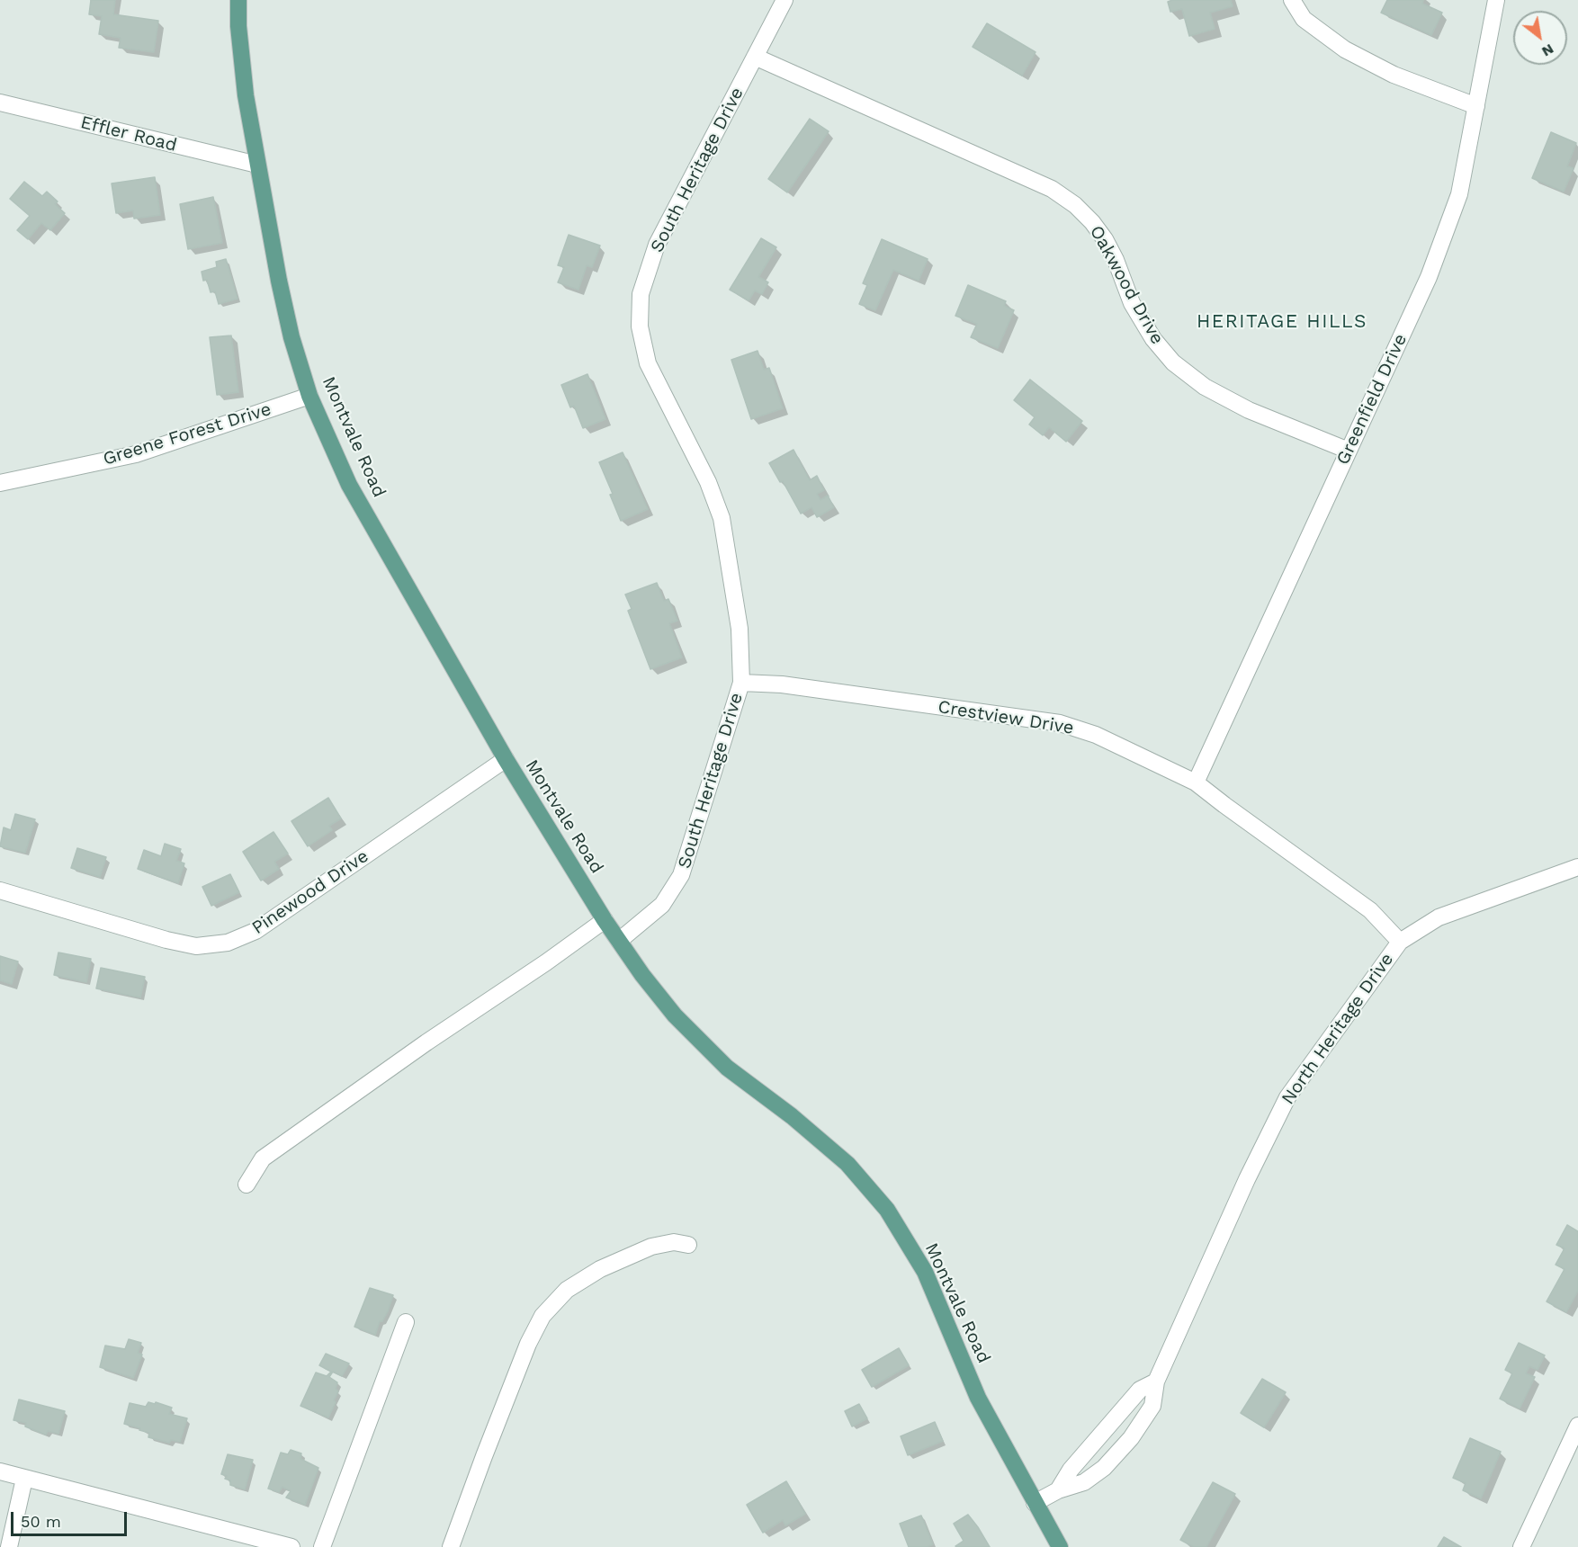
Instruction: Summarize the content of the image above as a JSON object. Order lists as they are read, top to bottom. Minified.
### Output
{"streets":{"main road":["Montvale Road"],"street":["Effler Road","South Heritage Drive","Oakwood Drive","Greenfield Drive","Greene Forest Drive","Crestview Drive","Pinewood Drive","North Heritage Drive"]},"crossings":[["Effler Road","Montvale Road"],["South Heritage Drive","Oakwood Drive"],["South Heritage Drive","Montvale Road"],["South Heritage Drive","Crestview Drive"],["Oakwood Drive","Greenfield Drive"],["Greenfield Drive","Crestview Drive"],["Greene Forest Drive","Montvale Road"],["Montvale Road","Pinewood Drive"],["Montvale Road","North Heritage Drive"],["Crestview Drive","North Heritage Drive"]],"districts":["HERITAGE HILLS"],"scale_bar":"50 m","north":"bottom right"}
